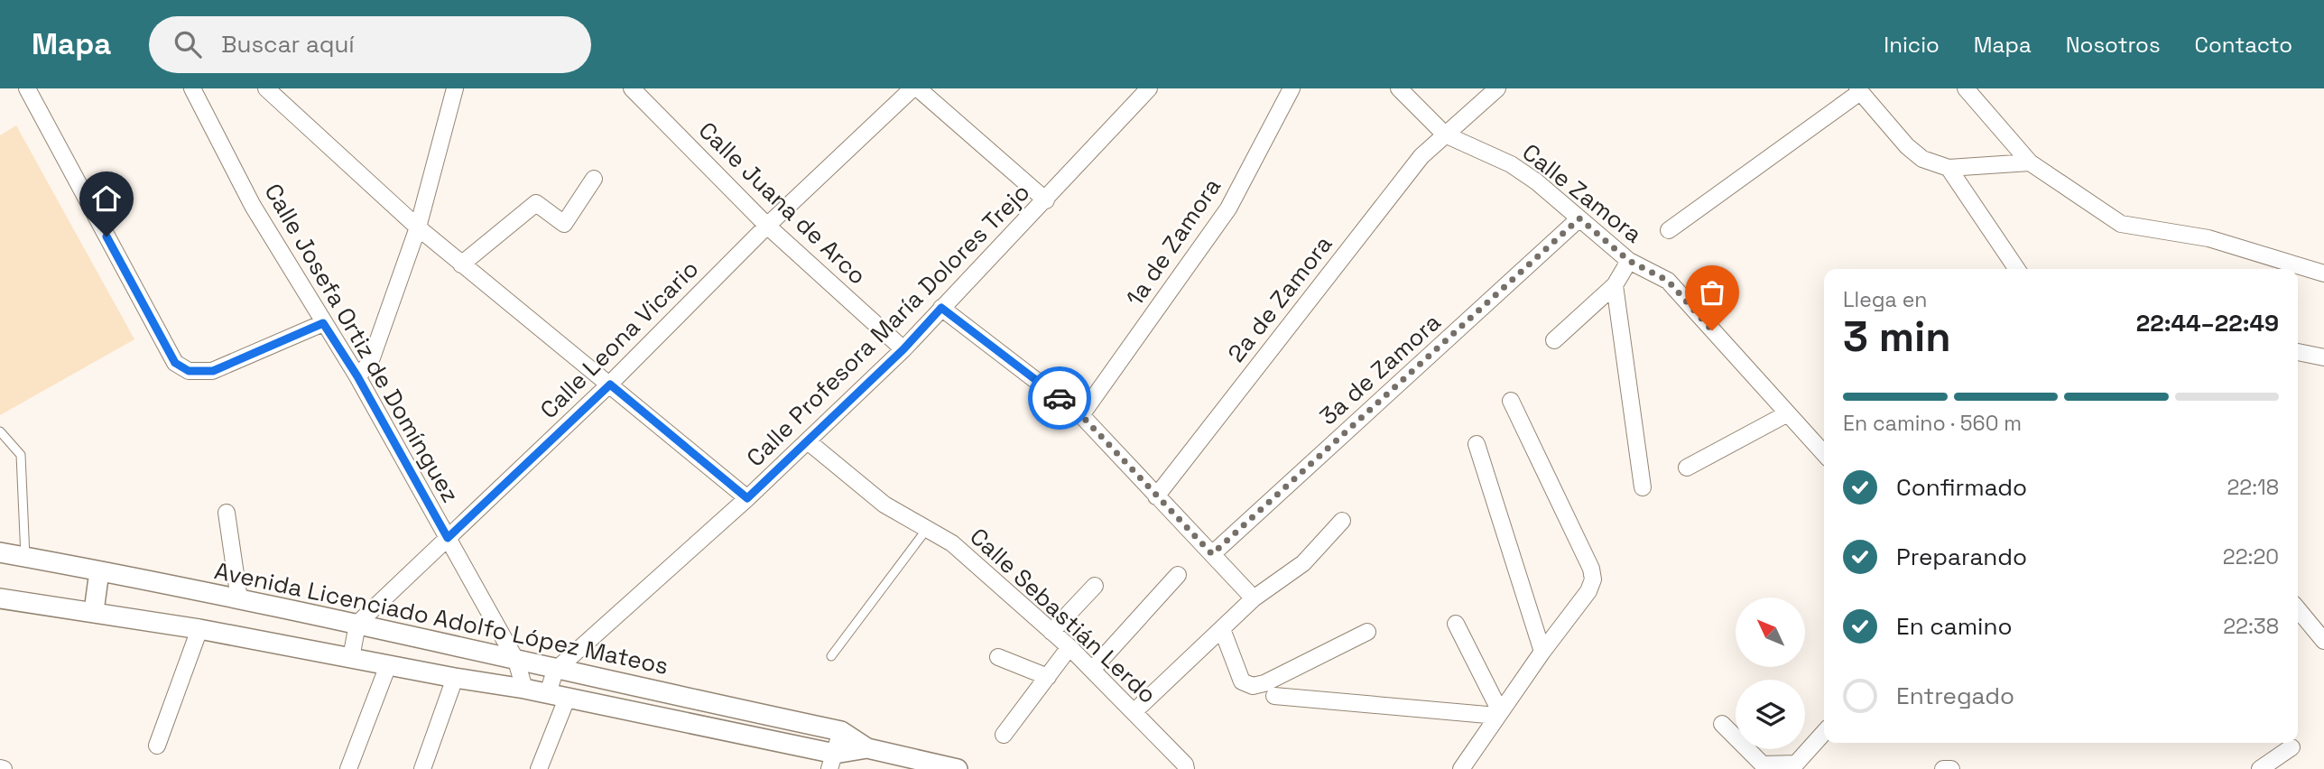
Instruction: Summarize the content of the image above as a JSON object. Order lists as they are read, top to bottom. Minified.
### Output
{"streets":{"street":["Calle Zamora","Calle Juana de Arco","1a de Zamora","2a de Zamora","Calle Profesora María Dolores Trejo","Calle Leona Vicario","Calle Josefa Ortiz de Domínguez","3a de Zamora","Calle Sebastián Lerdo","Avenida Licenciado Adolfo López Mateos"]},"crossings":[["Calle Zamora","2a de Zamora"],["Calle Zamora","3a de Zamora"],["Calle Juana de Arco","Calle Profesora María Dolores Trejo"],["Calle Juana de Arco","Calle Leona Vicario"],["Calle Profesora María Dolores Trejo","Calle Sebastián Lerdo"],["Calle Profesora María Dolores Trejo","Avenida Licenciado Adolfo López Mateos"],["Calle Leona Vicario","Calle Josefa Ortiz de Domínguez"],["Calle Leona Vicario","Avenida Licenciado Adolfo López Mateos"],["Calle Josefa Ortiz de Domínguez","Avenida Licenciado Adolfo López Mateos"]],"north":"top left","page":{"header":"Mapa","search":"Buscar aquí","nav":["Inicio","Mapa","Nosotros","Contacto"],"heading":["3 min","Llega en","22:44–22:49"],"bar":"En camino · 560 m","list":[["Confirmado","22:18"],["Preparando","22:20"],["En camino","22:38"],"Entregado"]}}
